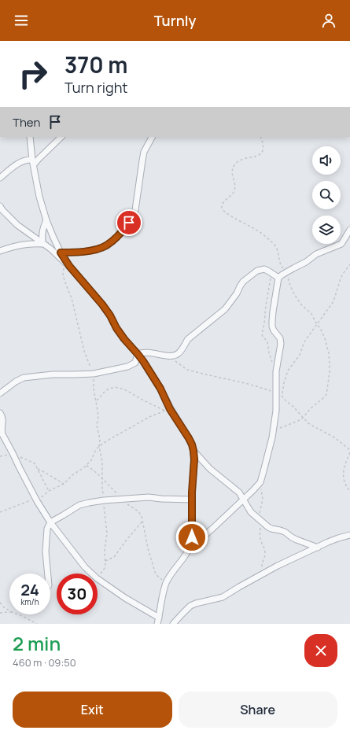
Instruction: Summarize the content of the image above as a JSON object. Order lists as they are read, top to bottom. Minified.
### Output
{"page":{"header":"Turnly","turn":["370 m","Turn right"],"then":"Then","speed":"24 km/h","limit":"30","heading":["2 min","460 m · 09:50"],"buttons":["Exit","Share"]}}
